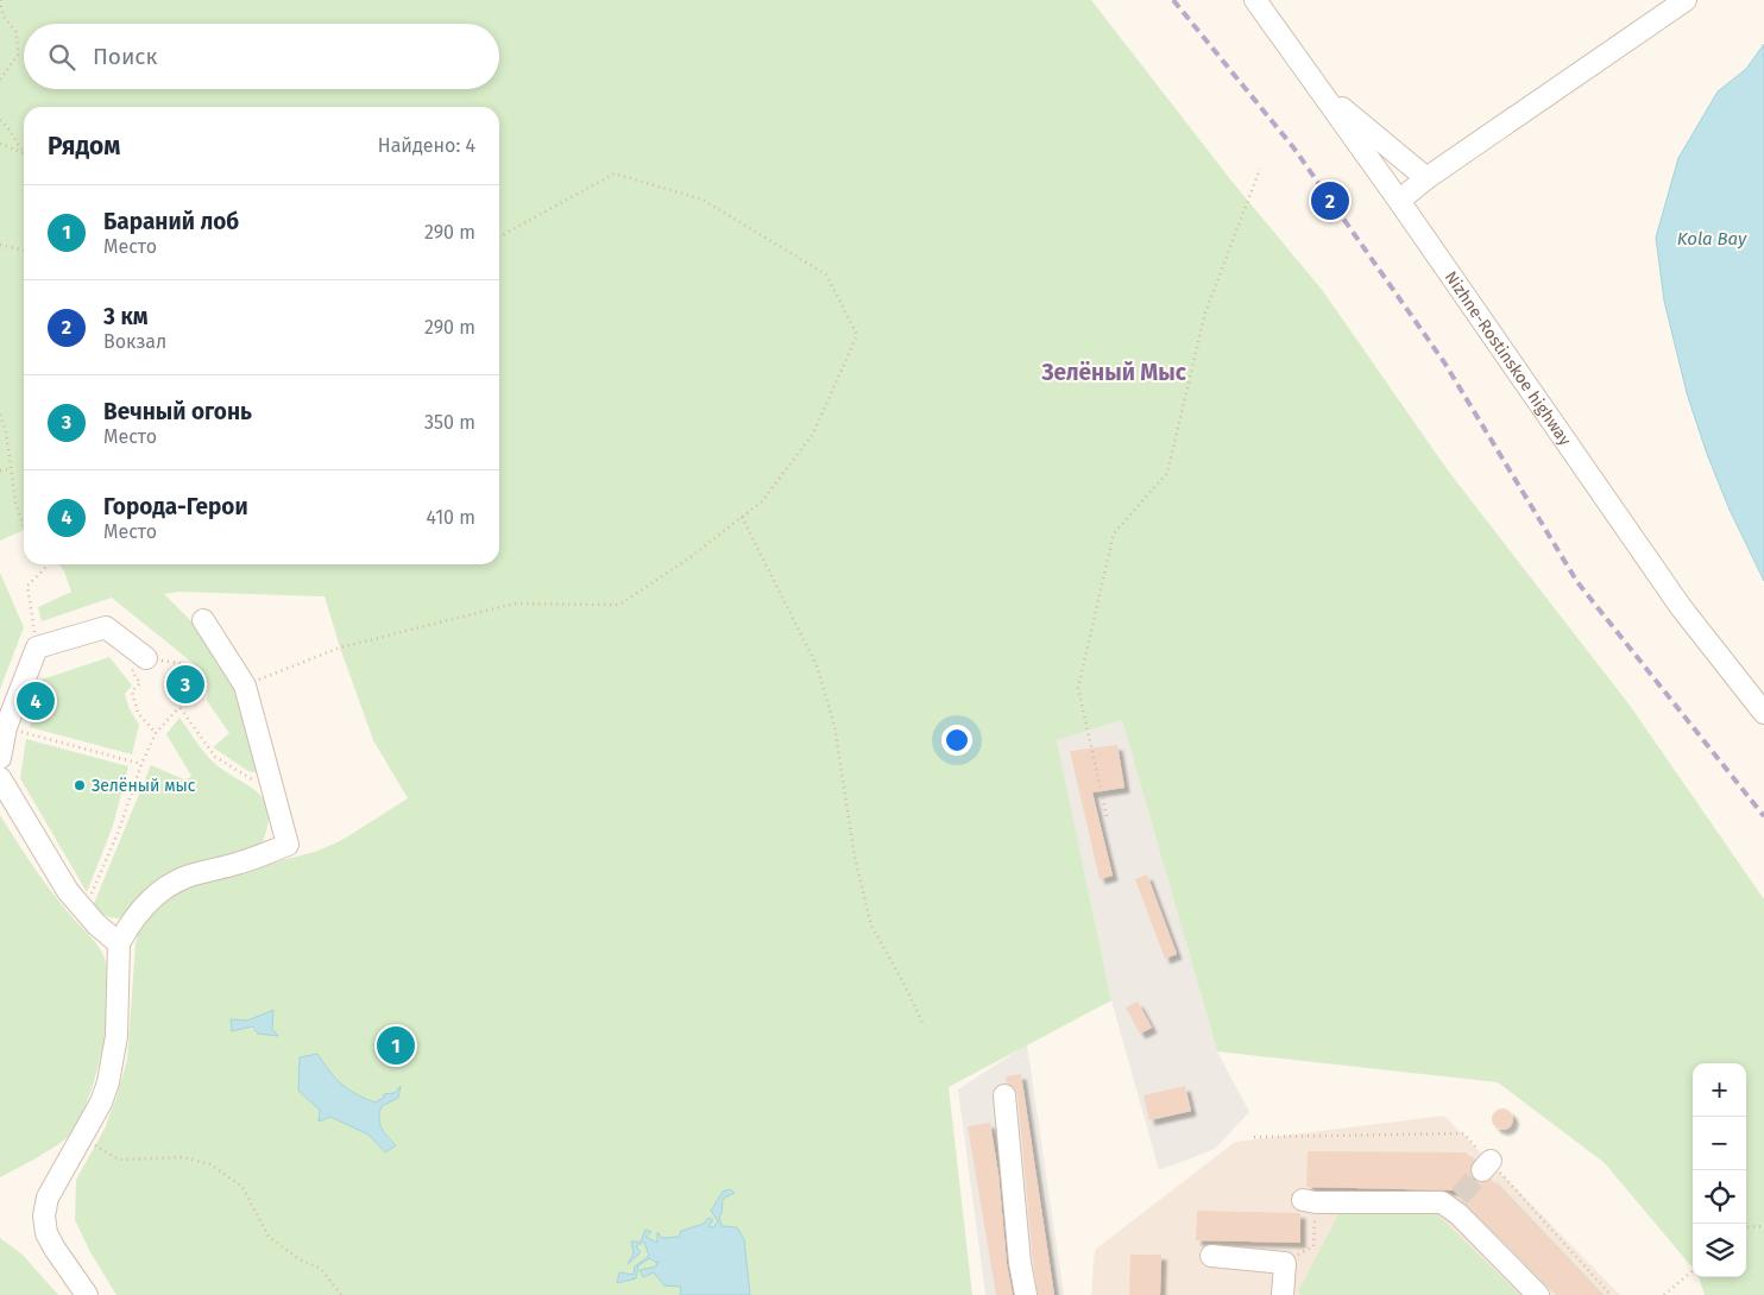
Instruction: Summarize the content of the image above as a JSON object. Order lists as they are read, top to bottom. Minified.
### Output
{"streets":{"street":["Nizhne-Rostinskoe highway"]},"districts":["Зелёный Мыс"],"water":["Kola Bay"],"places":["Зелёный мыс"],"page":{"search":"Поиск","heading":["Рядом","Найдено: 4"],"pins":["2","3","4","1"],"list":[{"mark":"1","name":"Бараний лоб","note":"Место","value":"290 m"},{"mark":"2","name":"3 км","note":"Вокзал","value":"290 m"},{"mark":"3","name":"Вечный огонь","note":"Место","value":"350 m"},{"mark":"4","name":"Города-Герои","note":"Место","value":"410 m"}],"map_buttons":["+","−"]}}
